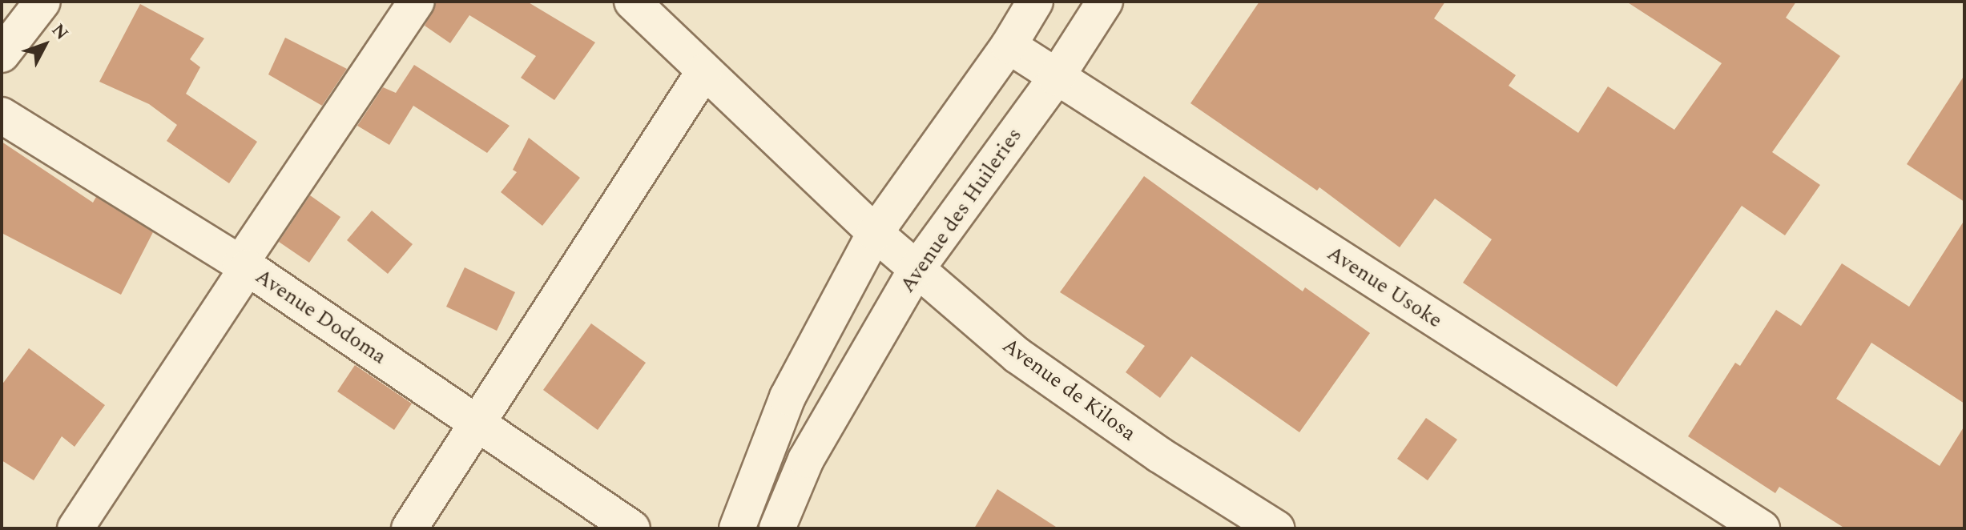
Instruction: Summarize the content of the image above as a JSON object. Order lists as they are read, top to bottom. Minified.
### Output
{"streets":{"street":["Avenue des Huileries","Avenue Usoke","Avenue Dodoma","Avenue de Kilosa"]},"crossings":[["Avenue des Huileries","Avenue Usoke"],["Avenue des Huileries","Avenue de Kilosa"]],"north":"top right"}
